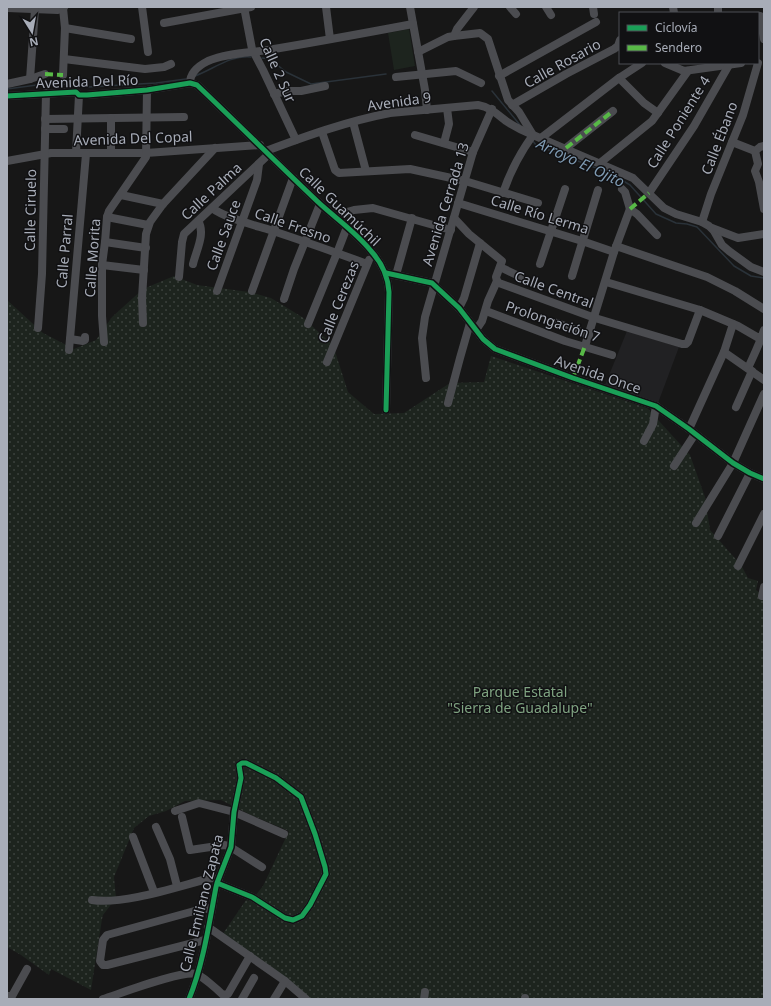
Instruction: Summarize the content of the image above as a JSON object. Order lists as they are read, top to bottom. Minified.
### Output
{"streets":{"street":["Calle Rosario","Calle 2 Sur","Avenida Del Río","Avenida 9","Calle Poniente 4","Avenida Del Copal","Calle Ébano","Calle Palma","Avenida Cerrada 13","Calle Guamúchil","Calle Ciruelo","Calle Río Lerma","Calle Fresno","Calle Sauce","Calle Parral","Calle Morita","Calle Central","Calle Cerezas","Prolongación 7","Avenida Once","Calle Emiliano Zapata"]},"crossings":[["Calle 2 Sur","Avenida 9"],["Avenida Del Río","Calle Guamúchil"],["Avenida Del Río","Calle Ciruelo"],["Avenida Del Río","Calle Morita"],["Avenida 9","Calle Poniente 4"],["Avenida 9","Avenida Del Copal"],["Avenida 9","Calle Ébano"],["Avenida 9","Calle Palma"],["Avenida 9","Avenida Cerrada 13"],["Avenida 9","Calle Guamúchil"],["Avenida Del Copal","Calle Palma"],["Avenida Del Copal","Calle Guamúchil"],["Avenida Del Copal","Calle Ciruelo"],["Avenida Del Copal","Calle Parral"],["Avenida Del Copal","Calle Morita"],["Calle Palma","Calle Guamúchil"],["Calle Palma","Calle Fresno"],["Calle Palma","Calle Sauce"],["Avenida Cerrada 13","Calle Río Lerma"],["Avenida Cerrada 13","Calle Central"],["Avenida Cerrada 13","Avenida Once"],["Calle Guamúchil","Calle Cerezas"],["Calle Fresno","Calle Sauce"],["Calle Fresno","Calle Cerezas"]],"water":["Arroyo El Ojito"],"parks":["Parque Estatal \"Sierra de Guadalupe\""],"legend":["Ciclovía","Sendero"],"north":"bottom"}
